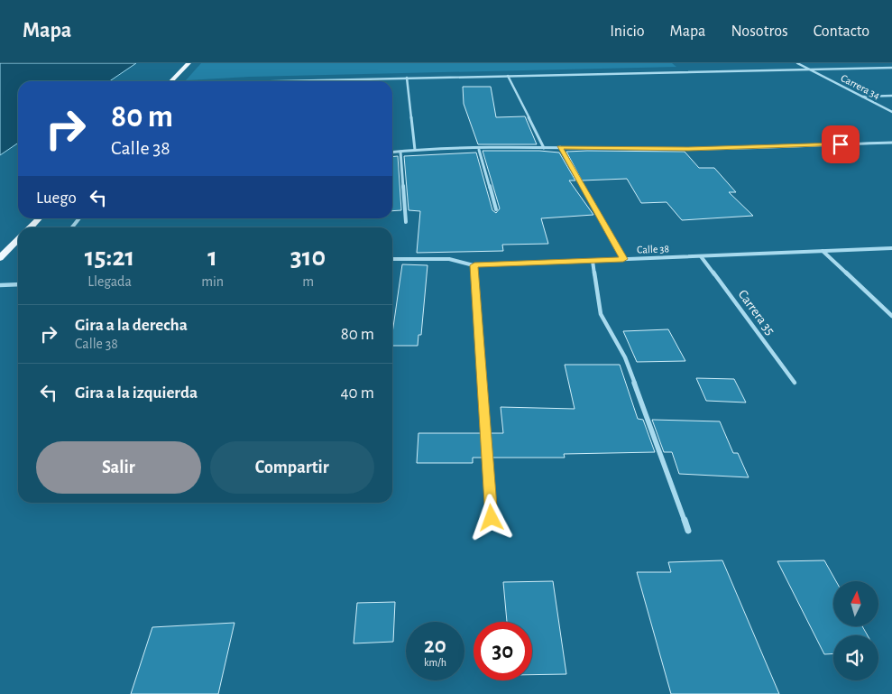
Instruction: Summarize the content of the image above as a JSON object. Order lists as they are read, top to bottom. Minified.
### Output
{"streets":{"street":["Carrera 34","Calle 38","Carrera 35"]},"crossings":[["Calle 38","Carrera 35"]],"north":"top","page":{"header":"Mapa","nav":["Inicio","Mapa","Nosotros","Contacto"],"turn":["80 m","Calle 38"],"then":"Luego","eta":["15:21","Llegada","1","min","310","m"],"list":[{"name":"Gira a la derecha","note":"Calle 38","value":"80 m"},{"name":"Gira a la izquierda","value":"40 m"}],"buttons":["Salir","Compartir"],"speed":"20 km/h","limit":"30"}}
